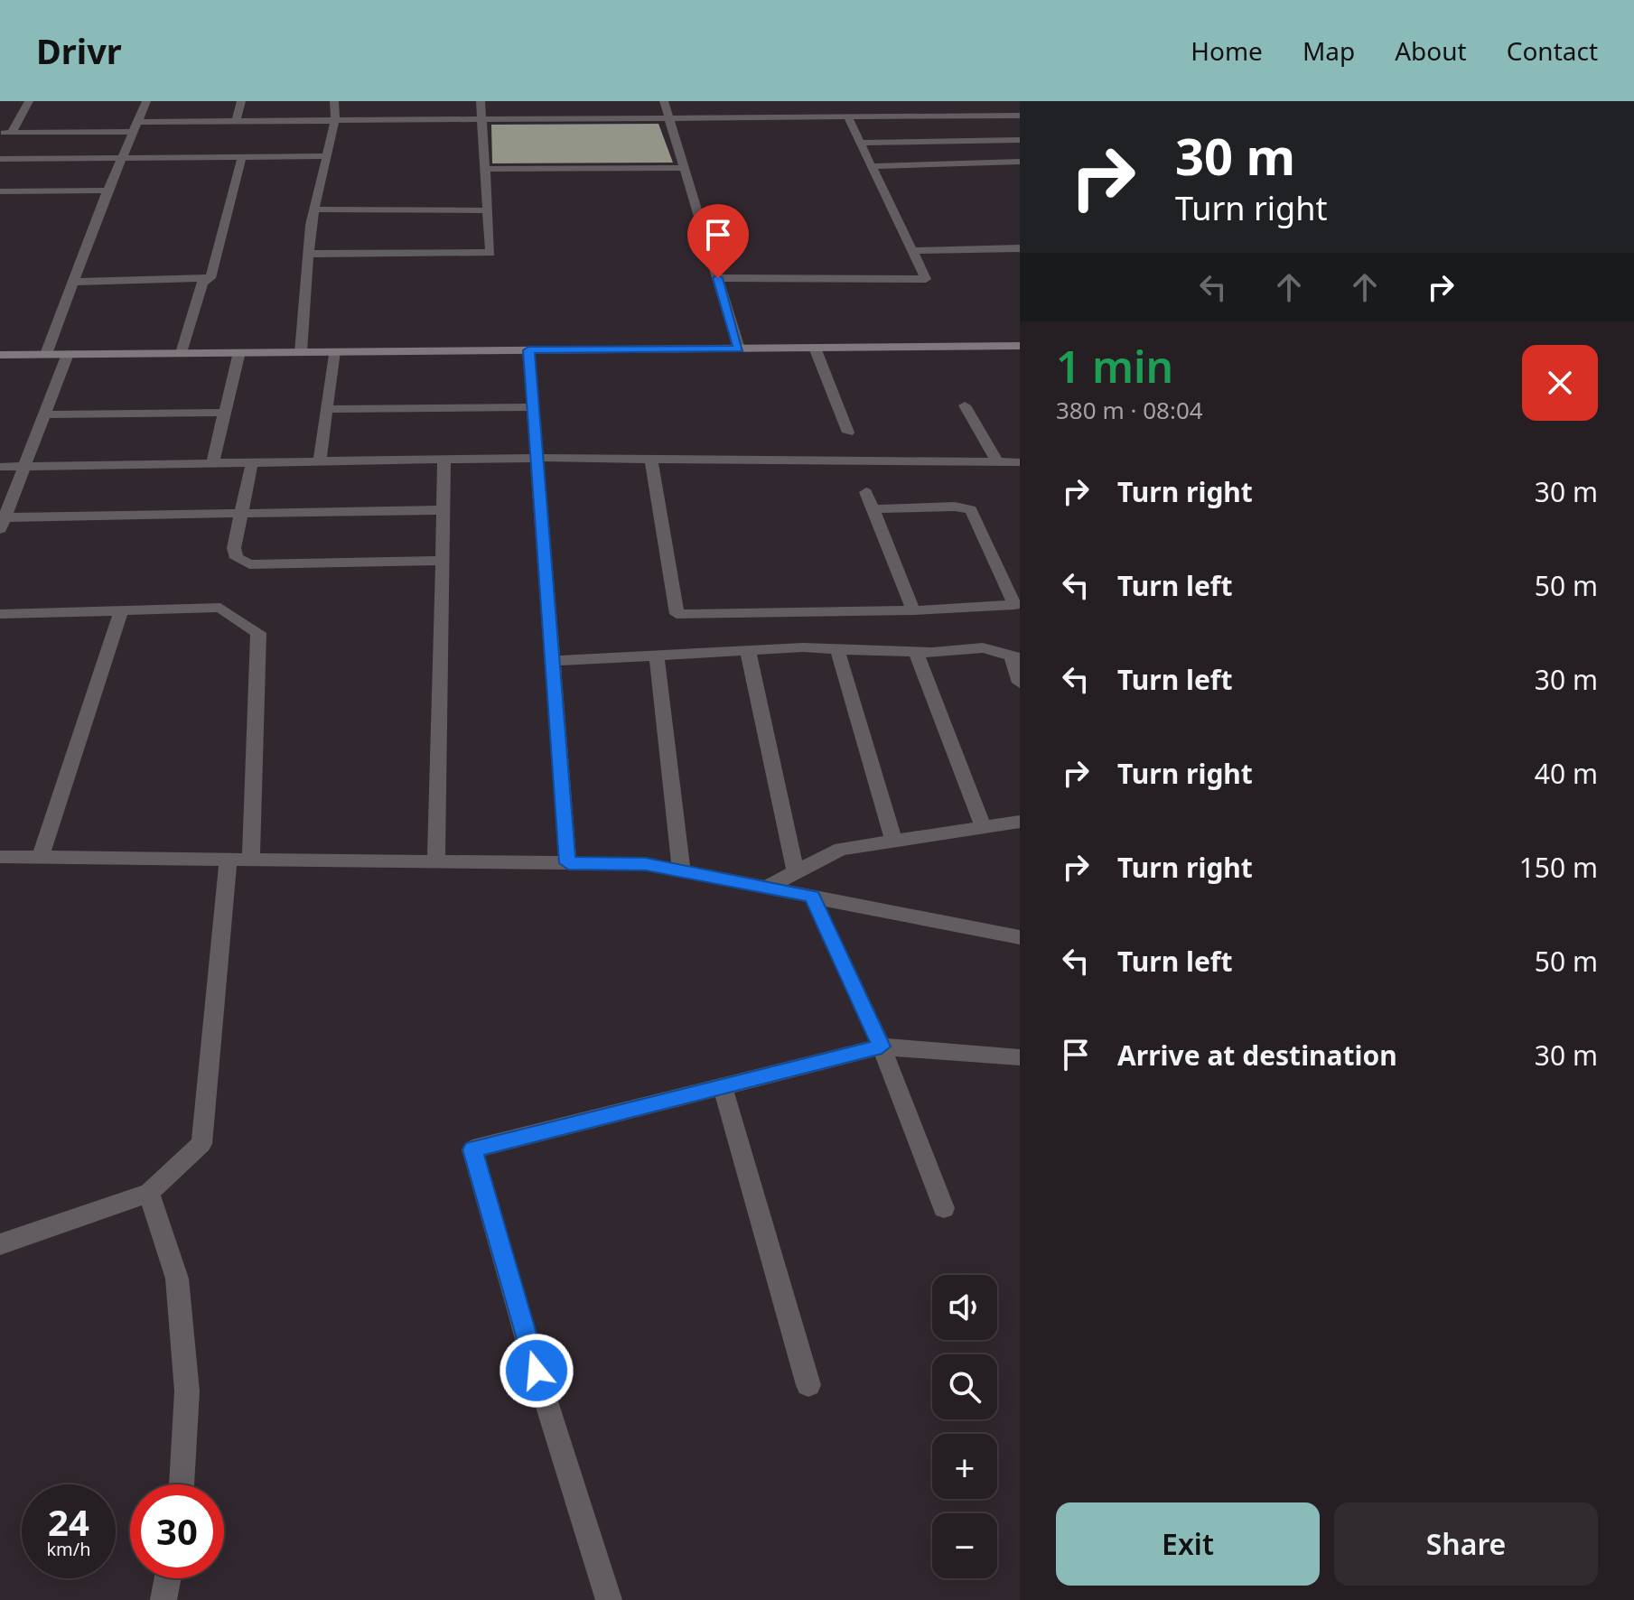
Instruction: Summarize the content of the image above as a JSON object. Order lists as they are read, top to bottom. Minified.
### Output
{"page":{"header":"Drivr","nav":["Home","Map","About","Contact"],"turn":["30 m","Turn right"],"heading":["1 min","380 m · 08:04"],"list":[{"name":"Turn right","value":"30 m"},{"name":"Turn left","value":"50 m"},{"name":"Turn left","value":"30 m"},{"name":"Turn right","value":"40 m"},{"name":"Turn right","value":"150 m"},{"name":"Turn left","value":"50 m"},{"name":"Arrive at destination","value":"30 m"}],"map_buttons":["+","−"],"speed":"24 km/h","limit":"30","buttons":["Exit","Share"]}}
